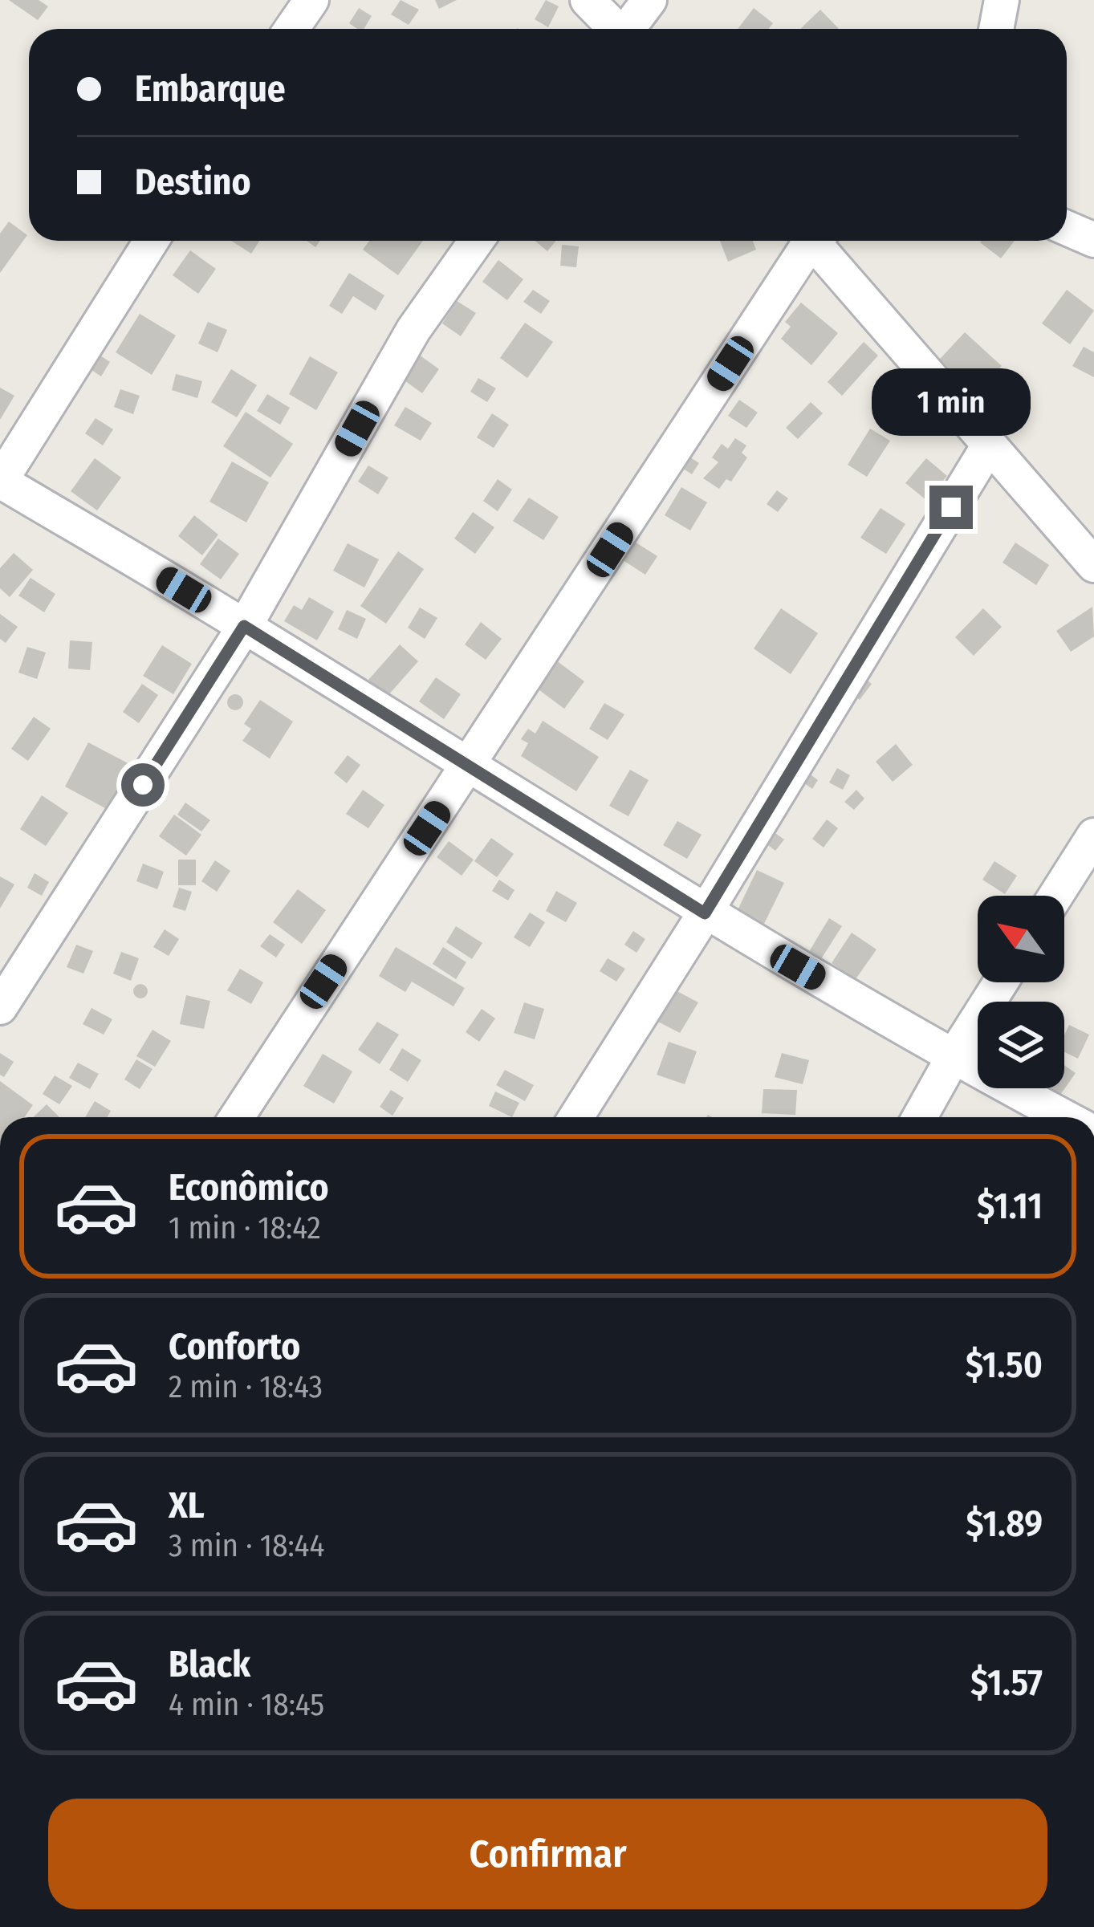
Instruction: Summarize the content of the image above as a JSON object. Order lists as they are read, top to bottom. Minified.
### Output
{"north":"top left","page":{"banner":["Embarque","Destino"],"bubble":"1 min","list":[{"name":"Econômico","note":"1 min · 18:42","value":"$1.11"},{"name":"Conforto","note":"2 min · 18:43","value":"$1.50"},{"name":"XL","note":"3 min · 18:44","value":"$1.89"},{"name":"Black","note":"4 min · 18:45","value":"$1.57"}],"buttons":"Confirmar"}}
